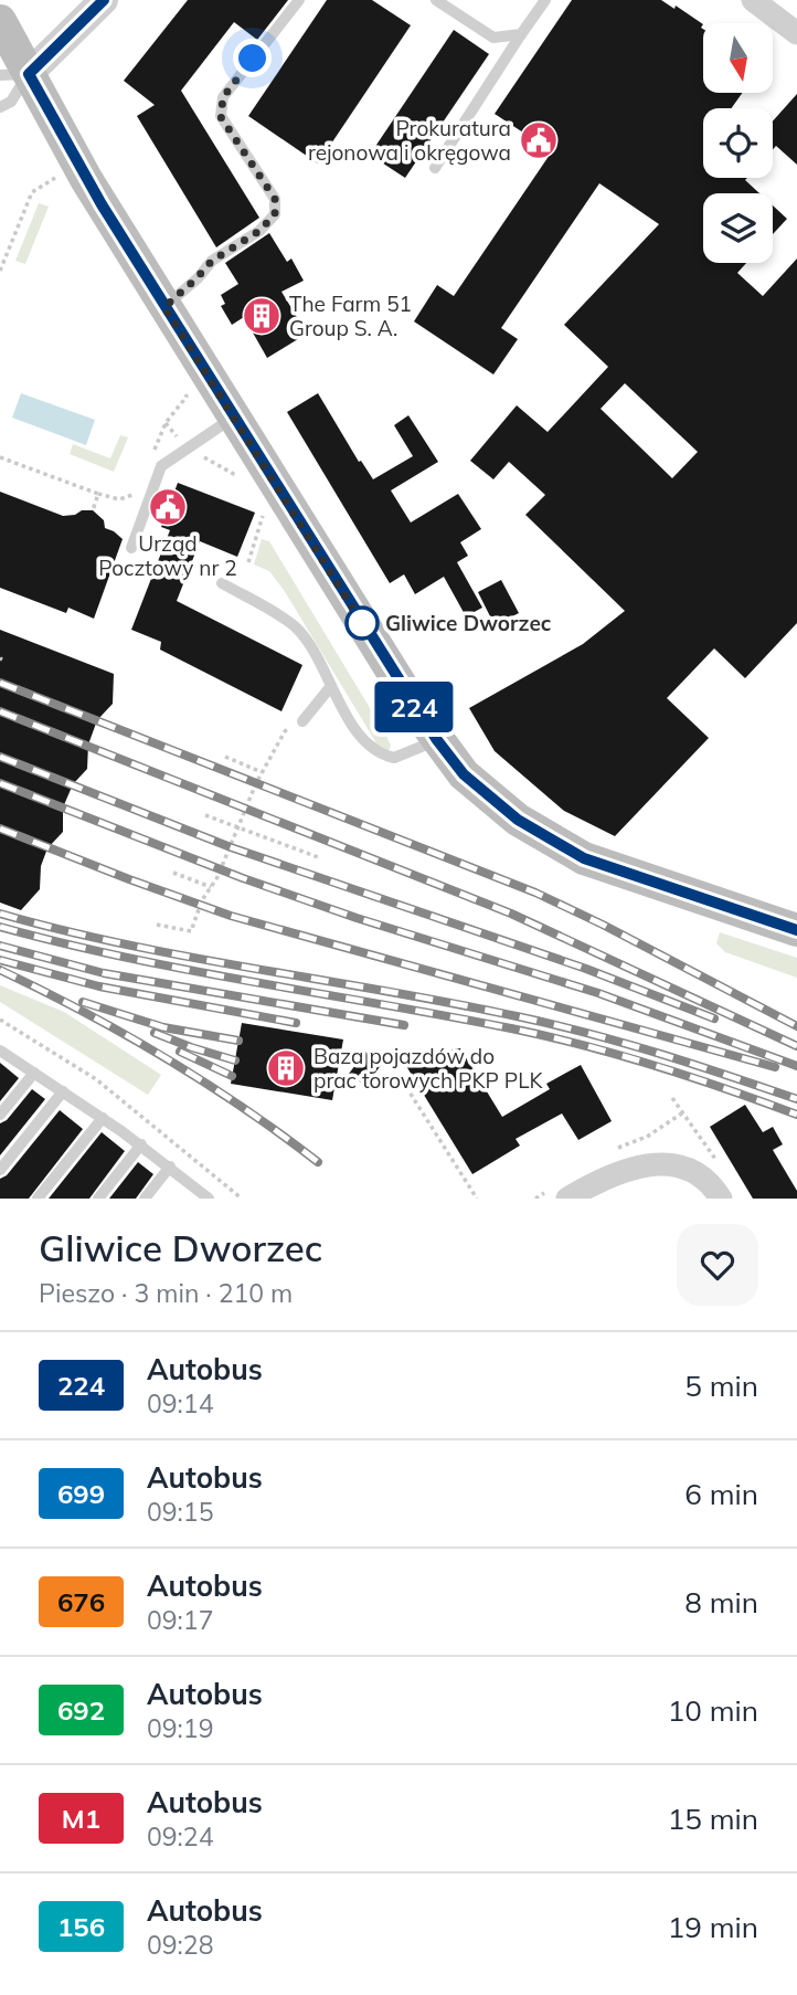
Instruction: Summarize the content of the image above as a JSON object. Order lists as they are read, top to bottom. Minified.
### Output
{"places":{"public building":["Prokuratura rejonowa i okręgowa","Urząd Pocztowy nr 2"],"building":["The Farm 51 Group S. A.","Baza pojazdów do prac torowych PKP PLK"],"other":["Gliwice Dworzec"]},"lines":["bus line 224"],"north":"bottom","page":{"on_map":"224","heading":["Gliwice Dworzec","Pieszo · 3 min · 210 m"],"list":[{"mark":"224","name":"Autobus","note":"09:14","value":"5 min"},{"mark":"699","name":"Autobus","note":"09:15","value":"6 min"},{"mark":"676","name":"Autobus","note":"09:17","value":"8 min"},{"mark":"692","name":"Autobus","note":"09:19","value":"10 min"},{"mark":"M1","name":"Autobus","note":"09:24","value":"15 min"},{"mark":"156","name":"Autobus","note":"09:28","value":"19 min"}]}}
